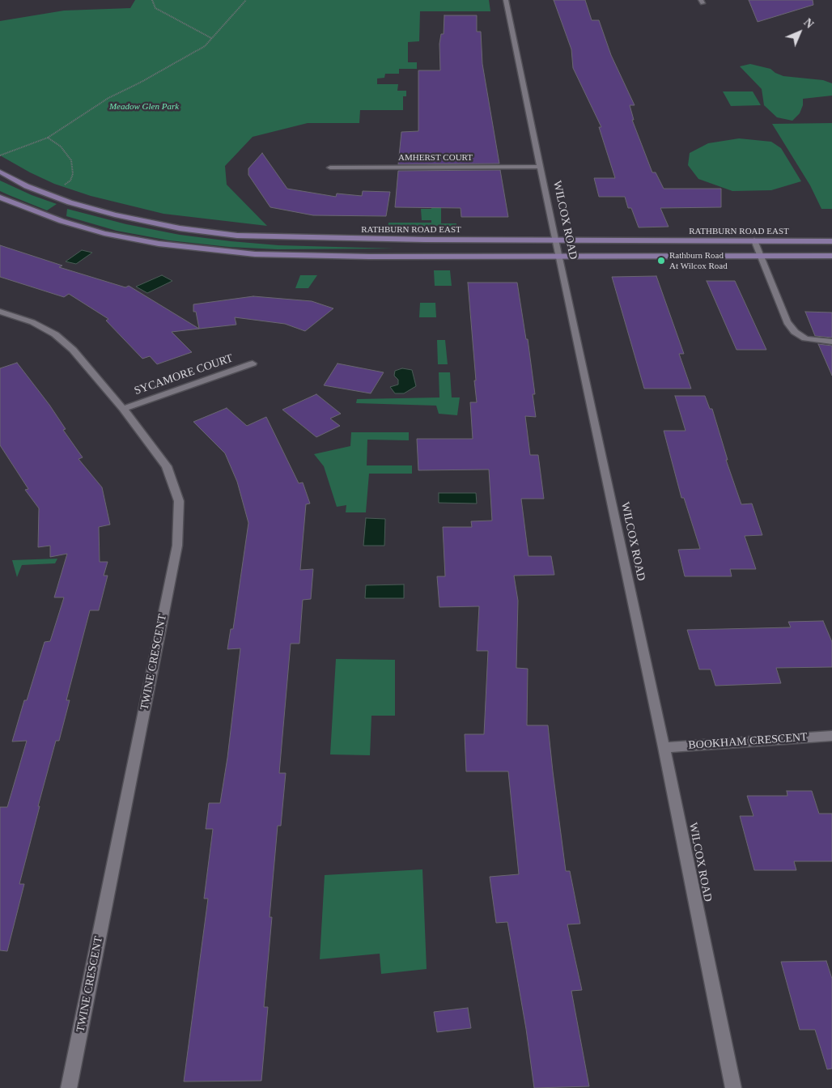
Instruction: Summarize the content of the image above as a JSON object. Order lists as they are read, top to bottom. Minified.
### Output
{"streets":{"street":["AMHERST COURT","WILCOX ROAD","RATHBURN ROAD EAST","SYCAMORE COURT","TWINE CRESCENT","BOOKHAM CRESCENT"]},"crossings":[["AMHERST COURT","WILCOX ROAD"],["WILCOX ROAD","RATHBURN ROAD EAST"],["WILCOX ROAD","BOOKHAM CRESCENT"],["SYCAMORE COURT","TWINE CRESCENT"]],"parks":["Meadow Glen Park"],"places":["Rathburn Road At Wilcox Road"],"north":"top right"}
